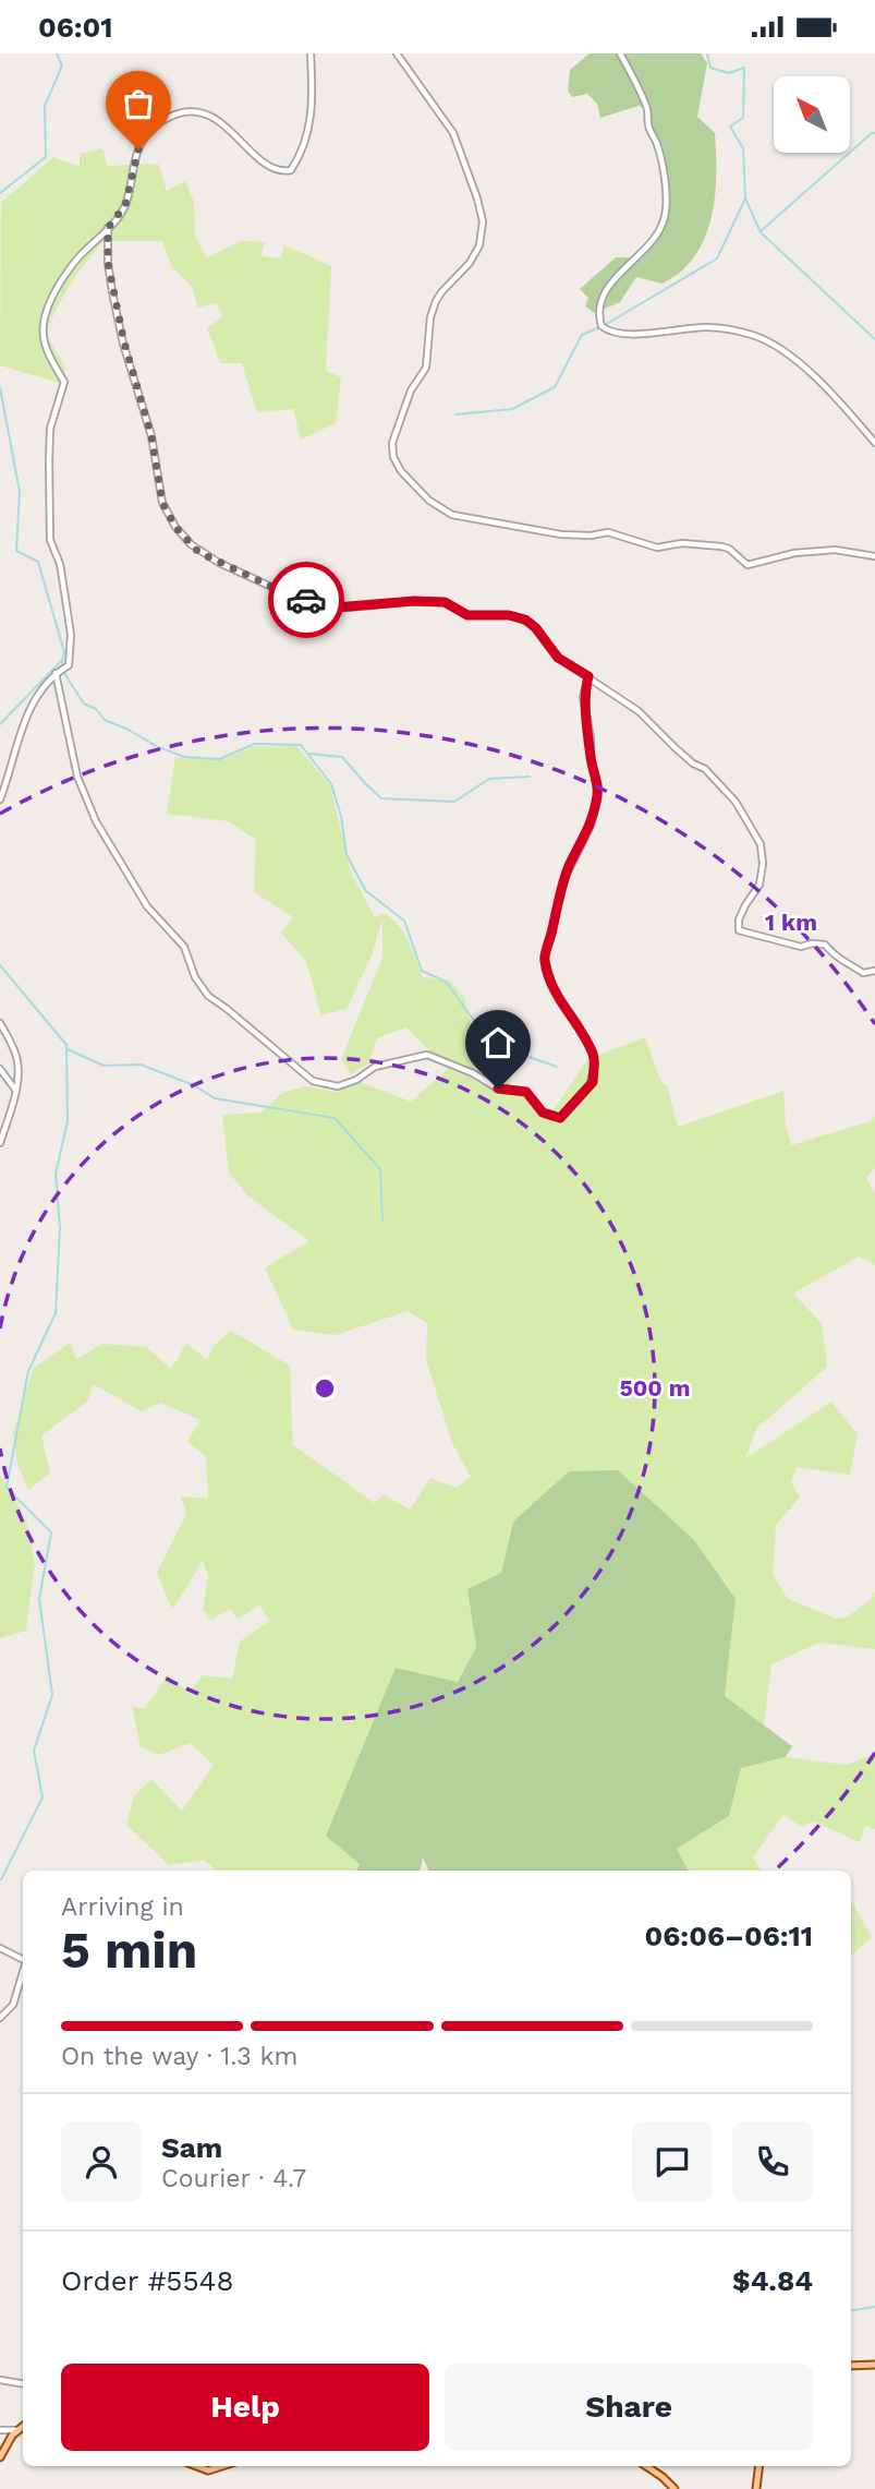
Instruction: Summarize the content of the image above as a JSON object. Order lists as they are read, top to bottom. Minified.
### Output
{"north":"top left","page":{"status":"06:01","heading":["5 min","Arriving in","06:06–06:11"],"panel":["Sam","Courier · 4.7","Order #5548","$4.84"],"bar":"On the way · 1.3 km","buttons":["Help","Share"]},"rings":["1 km","500 m"]}
